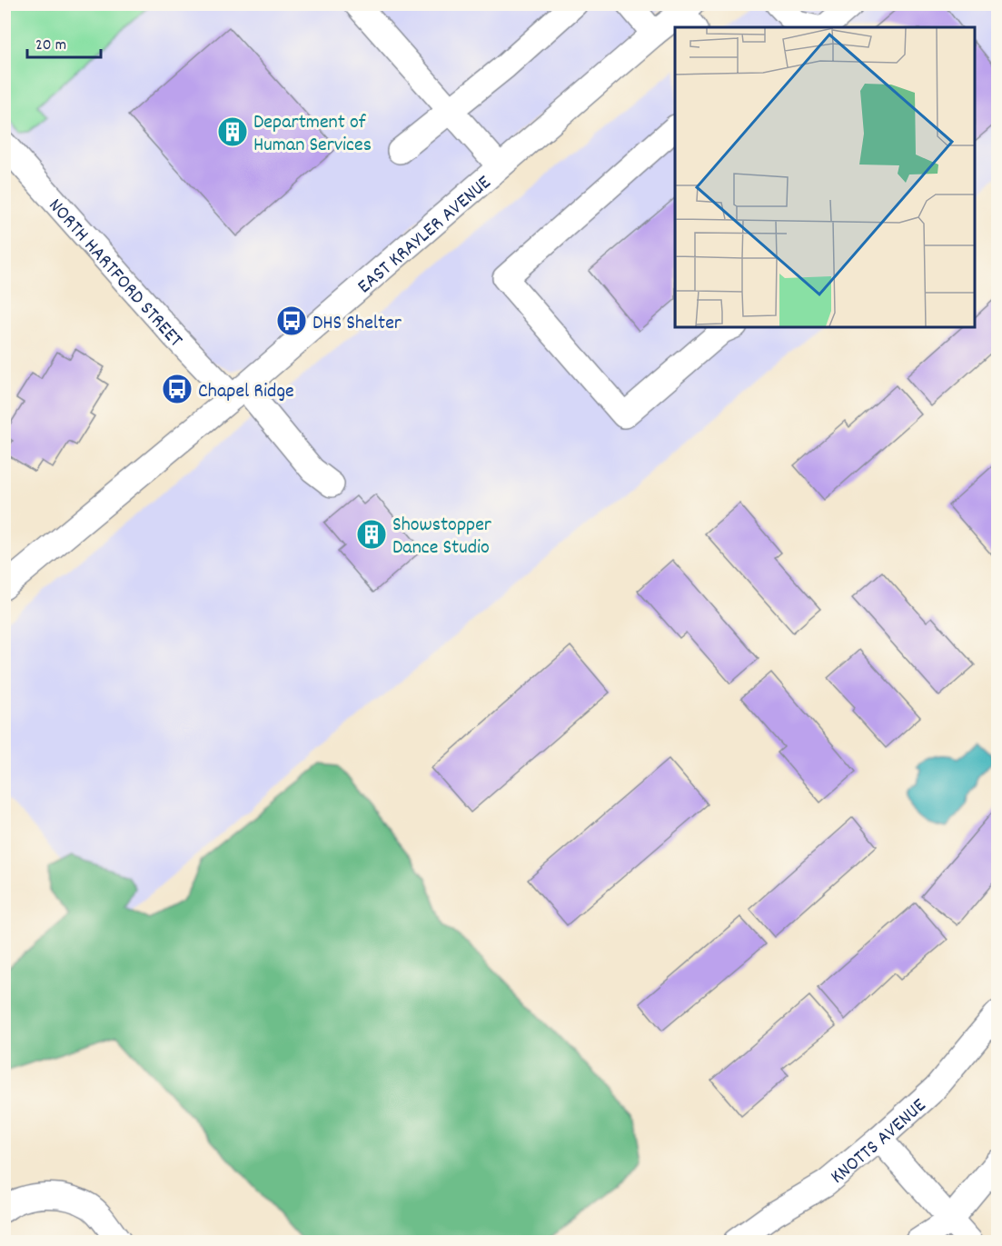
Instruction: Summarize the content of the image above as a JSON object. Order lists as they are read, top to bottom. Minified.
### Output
{"streets":{"street":["EAST KRAYLER AVENUE","NORTH HARTFORD STREET","KNOTTS AVENUE"]},"crossings":[["EAST KRAYLER AVENUE","NORTH HARTFORD STREET"]],"places":{"building":["Department of Human Services","Showstopper Dance Studio"],"bus stop":["DHS Shelter","Chapel Ridge"]},"scale_bar":"20 m"}
